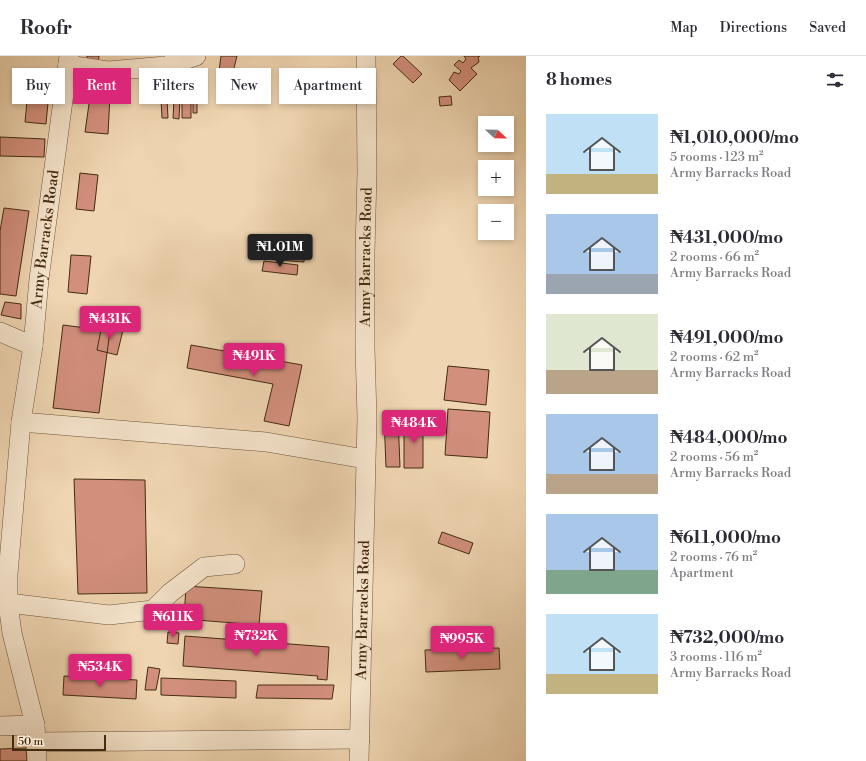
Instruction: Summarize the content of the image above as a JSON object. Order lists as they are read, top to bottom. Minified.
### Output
{"streets":{"street":["Army Barracks Road"]},"scale_bar":"50 m","north":"right","page":{"header":"Roofr","nav":["Map","Directions","Saved"],"heading":"8 homes","chip":["Buy","Rent","Filters","New","Apartment"],"list":[{"name":"₦1,010,000/mo","note":"5 rooms · 123 m² · Army Barracks Road"},{"name":"₦431,000/mo","note":"2 rooms · 66 m² · Army Barracks Road"},{"name":"₦491,000/mo","note":"2 rooms · 62 m² · Army Barracks Road"},{"name":"₦484,000/mo","note":"2 rooms · 56 m² · Army Barracks Road"},{"name":"₦611,000/mo","note":"2 rooms · 76 m² · Apartment"},{"name":"₦732,000/mo","note":"3 rooms · 116 m² · Army Barracks Road"}],"map_buttons":["+","−"],"price":["₦1.01M","₦431K","₦491K","₦484K","₦611K","₦732K","₦995K","₦534K"],"scale":"50 m"}}
